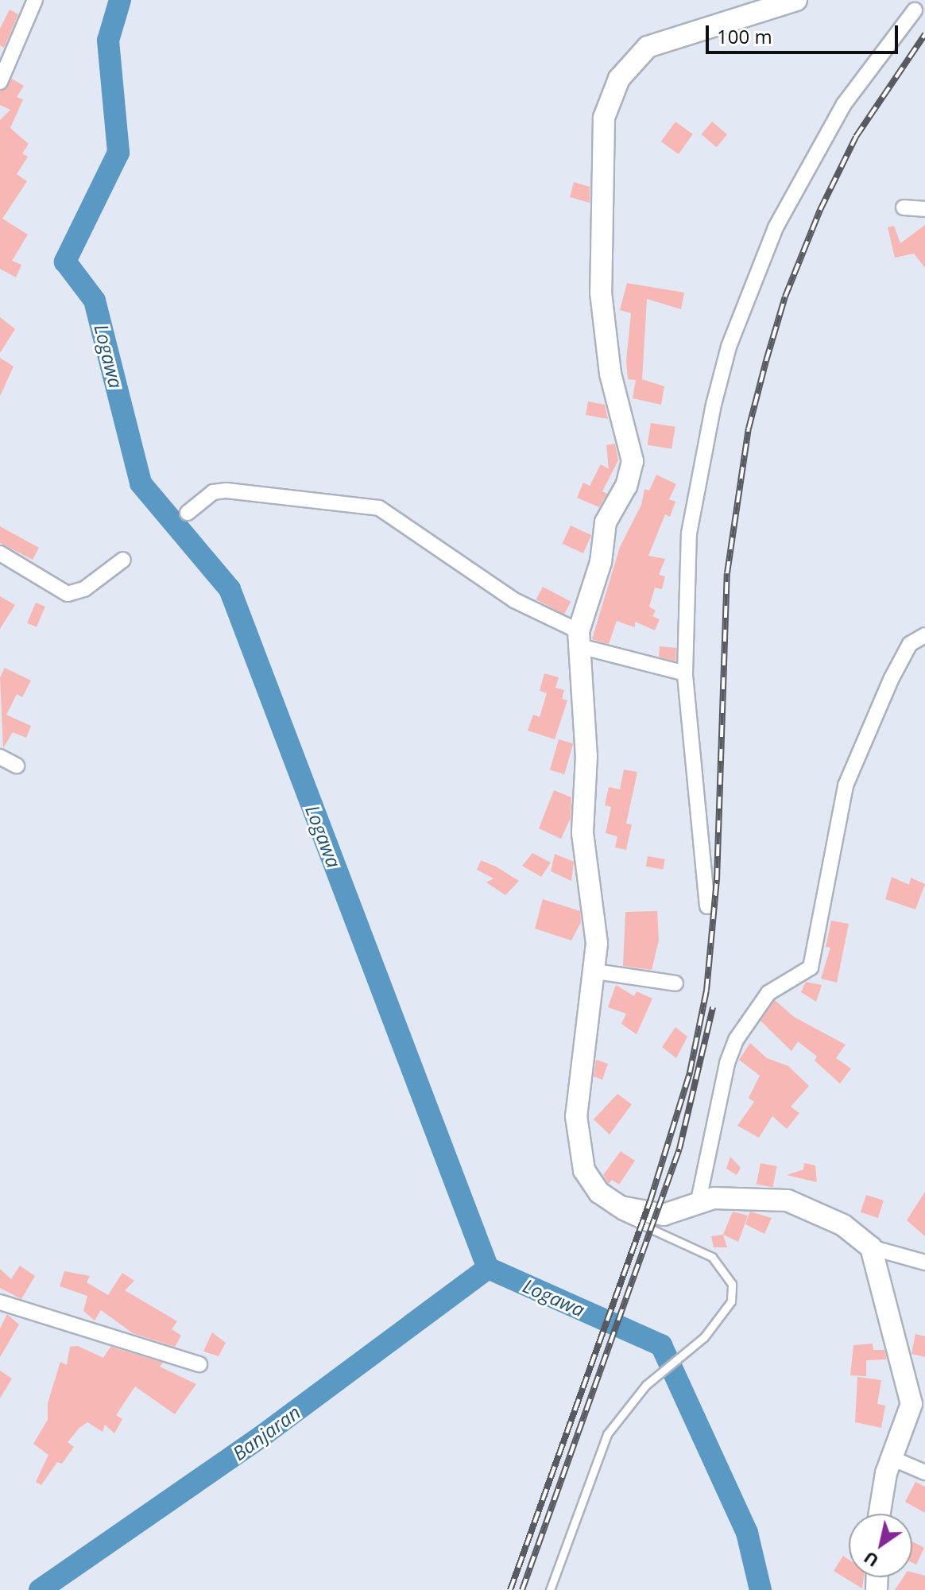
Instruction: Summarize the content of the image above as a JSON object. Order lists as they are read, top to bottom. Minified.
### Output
{"water":["Logawa","Banjaran"],"scale_bar":"100 m","north":"bottom left"}
